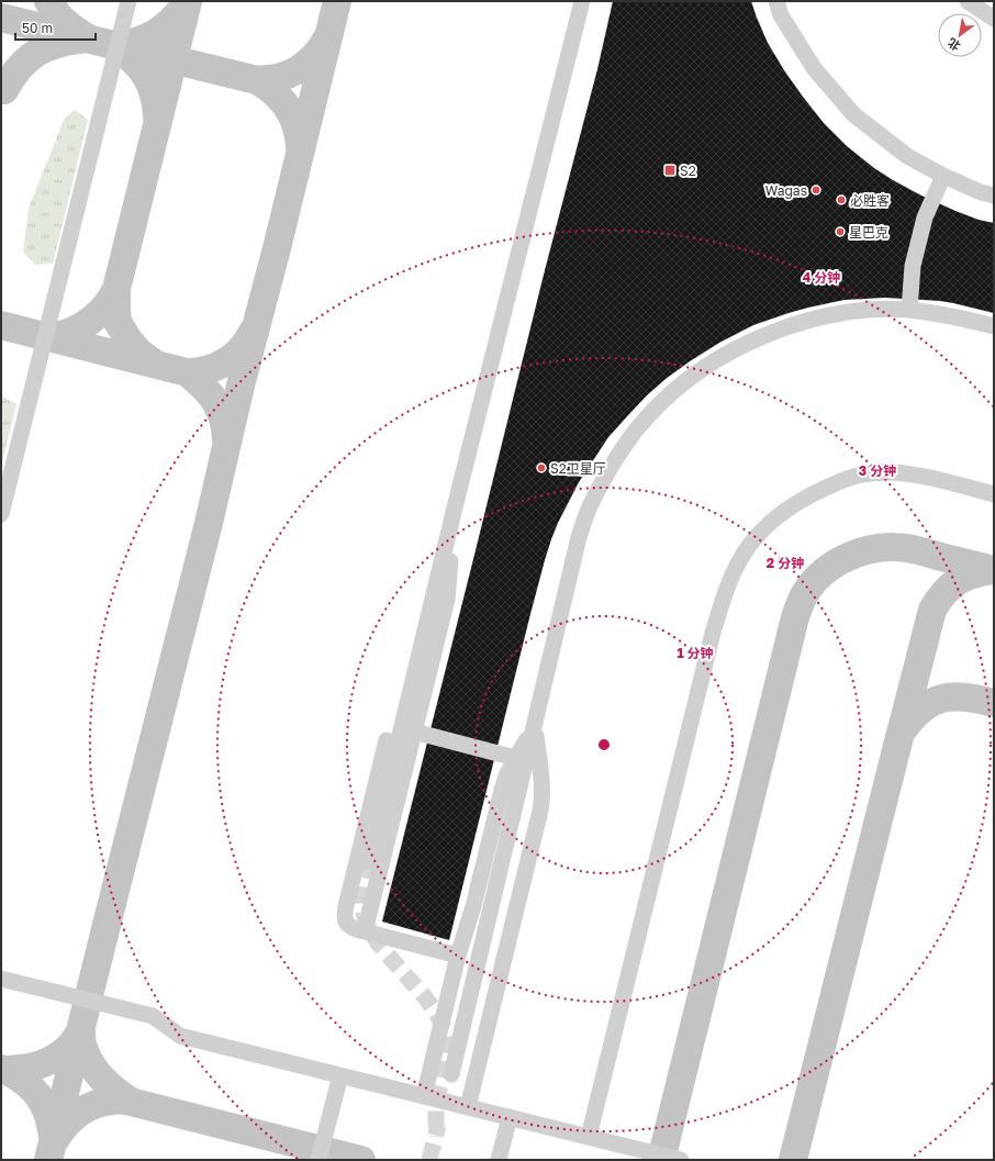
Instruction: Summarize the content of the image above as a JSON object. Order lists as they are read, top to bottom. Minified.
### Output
{"places":{"transit":["S2"],"other":["Wagas","必胜客","星巴克","S2卫星厅"]},"scale_bar":"50 m","north":"bottom left","rings":["4 分钟","3 分钟","2 分钟","1 分钟"]}
